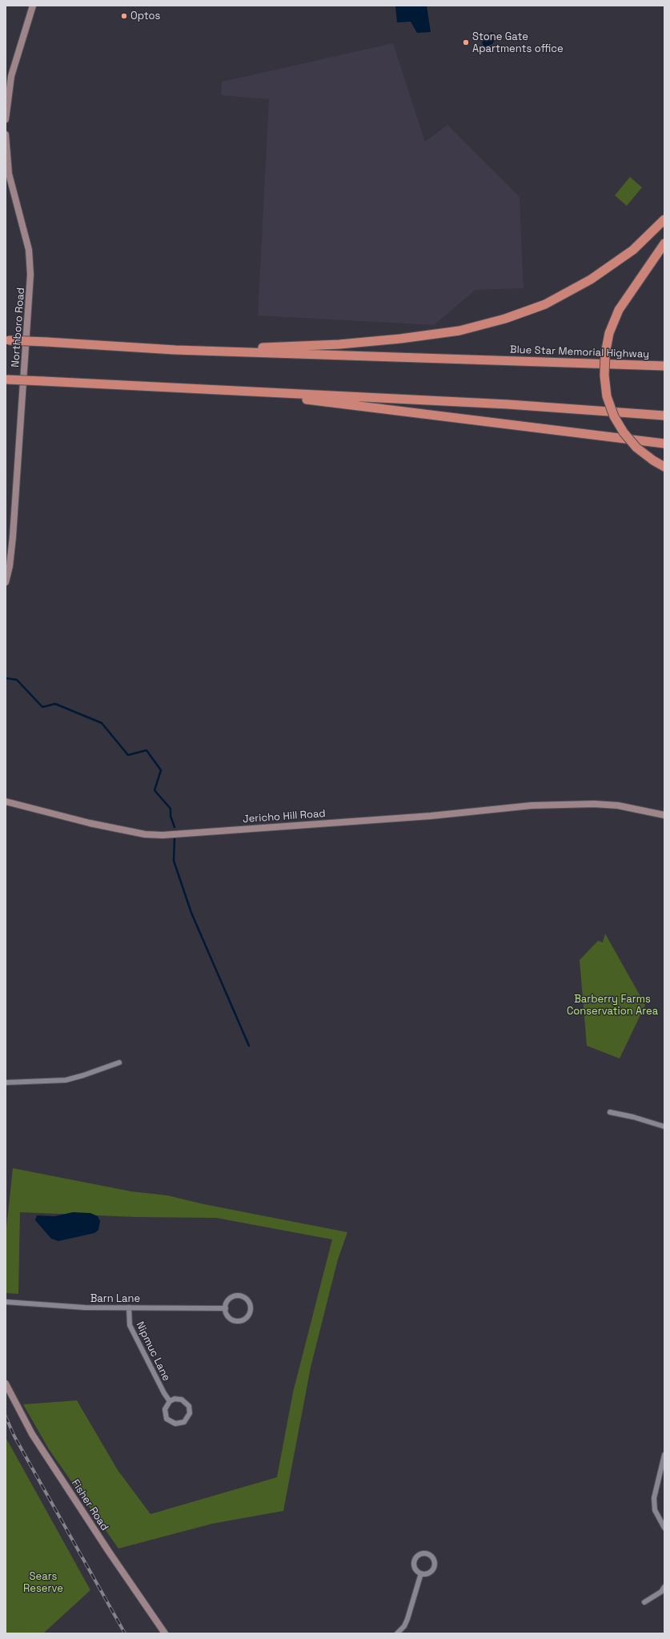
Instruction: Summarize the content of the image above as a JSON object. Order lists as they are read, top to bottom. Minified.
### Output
{"streets":{"highway":["Blue Star Memorial Highway"],"street":["Northboro Road","Jericho Hill Road","Barn Lane","Nipmuc Lane","Fisher Road"]},"crossings":[["Barn Lane","Nipmuc Lane"]],"parks":["Barberry Farms Conservation Area","Sears Reserve"],"places":["Optos","Stone Gate Apartments office"]}
